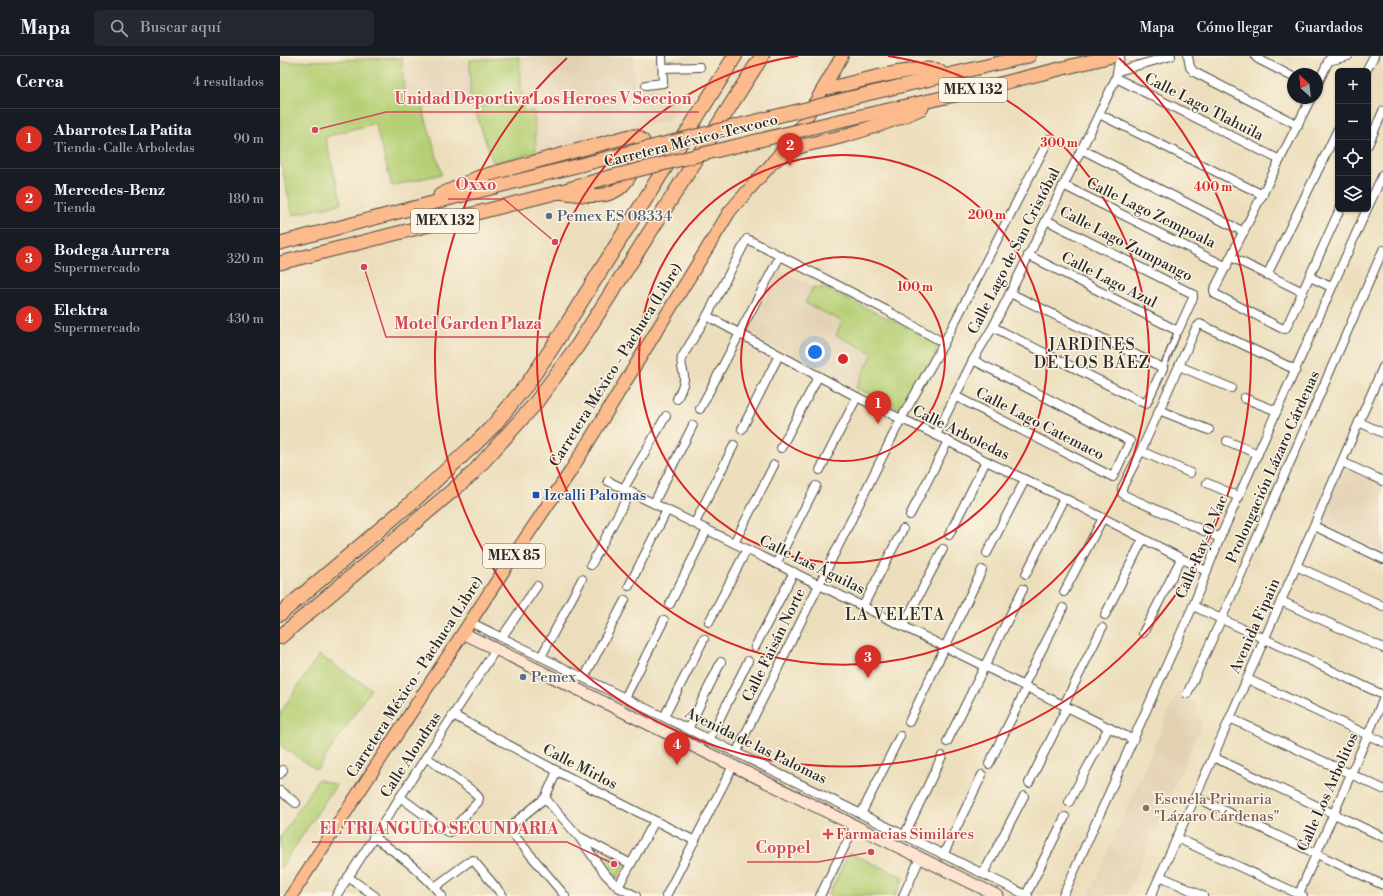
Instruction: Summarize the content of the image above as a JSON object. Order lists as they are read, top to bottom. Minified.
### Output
{"streets":{"highway":["MEX 132","Carretera México-Texcoco"],"main road":["Carretera México - Pachuca (Libre)","MEX 85","Avenida de las Palomas"],"street":["Calle Lago Tlahuila","Calle Lago Zempoala","Calle Lago Zumpango","Calle Lago de San Cristóbal","Calle Lago Azul","Calle Lago Catemaco","Calle Arboledas","Prolongación Lázaro Cárdenas","Calle Ray-O-Vac","Calle Las Águilas","Avenida Fipain","Calle Faisán Norte","Calle Alondras","Calle Mirlos","Calle Los Arbolitos"]},"crossings":[["Calle Lago Tlahuila","Calle Lago de San Cristóbal"],["Calle Lago Zempoala","Calle Lago de San Cristóbal"],["Calle Lago Zumpango","Calle Lago de San Cristóbal"],["Calle Lago Zumpango","Calle Lago Azul"],["Calle Lago de San Cristóbal","Calle Lago Azul"],["Calle Lago de San Cristóbal","Calle Lago Catemaco"],["Calle Lago de San Cristóbal","Calle Arboledas"],["Carretera México - Pachuca (Libre)","Avenida de las Palomas"],["Calle Arboledas","Calle Ray-O-Vac"],["Calle Arboledas","Calle Faisán Norte"],["Calle Ray-O-Vac","Calle Las Águilas"],["Calle Las Águilas","Calle Faisán Norte"],["Calle Faisán Norte","Avenida de las Palomas"],["Avenida de las Palomas","Calle Alondras"],["Calle Alondras","Calle Mirlos"]],"districts":["JARDINES DE LOS BÁEZ","LA VELETA"],"places":{"other":["Unidad Deportiva Los Heroes V Seccion","Pemex ES 08334","Oxxo","Motel Garden Plaza","Pemex","Escuela Primaria \"Lázaro Cárdenas\"","Coppel","EL TRIANGULO SECUNDARIA"],"transit":["Izcalli Palomas"],"health":["Farmacias Similares"]},"north":"top left","page":{"header":"Mapa","search":"Buscar aquí","nav":["Mapa","Cómo llegar","Guardados"],"heading":["Cerca","4 resultados"],"map_buttons":["+","−"],"list":[{"mark":"1","name":"Abarrotes La Patita","note":"Tienda · Calle Arboledas","value":"90 m"},{"mark":"2","name":"Mercedes-Benz","note":"Tienda","value":"180 m"},{"mark":"3","name":"Bodega Aurrera","note":"Supermercado","value":"320 m"},{"mark":"4","name":"Elektra","note":"Supermercado","value":"430 m"}],"pins":["2","1","3","4"]},"rings":["300 m","400 m","200 m","100 m"]}
